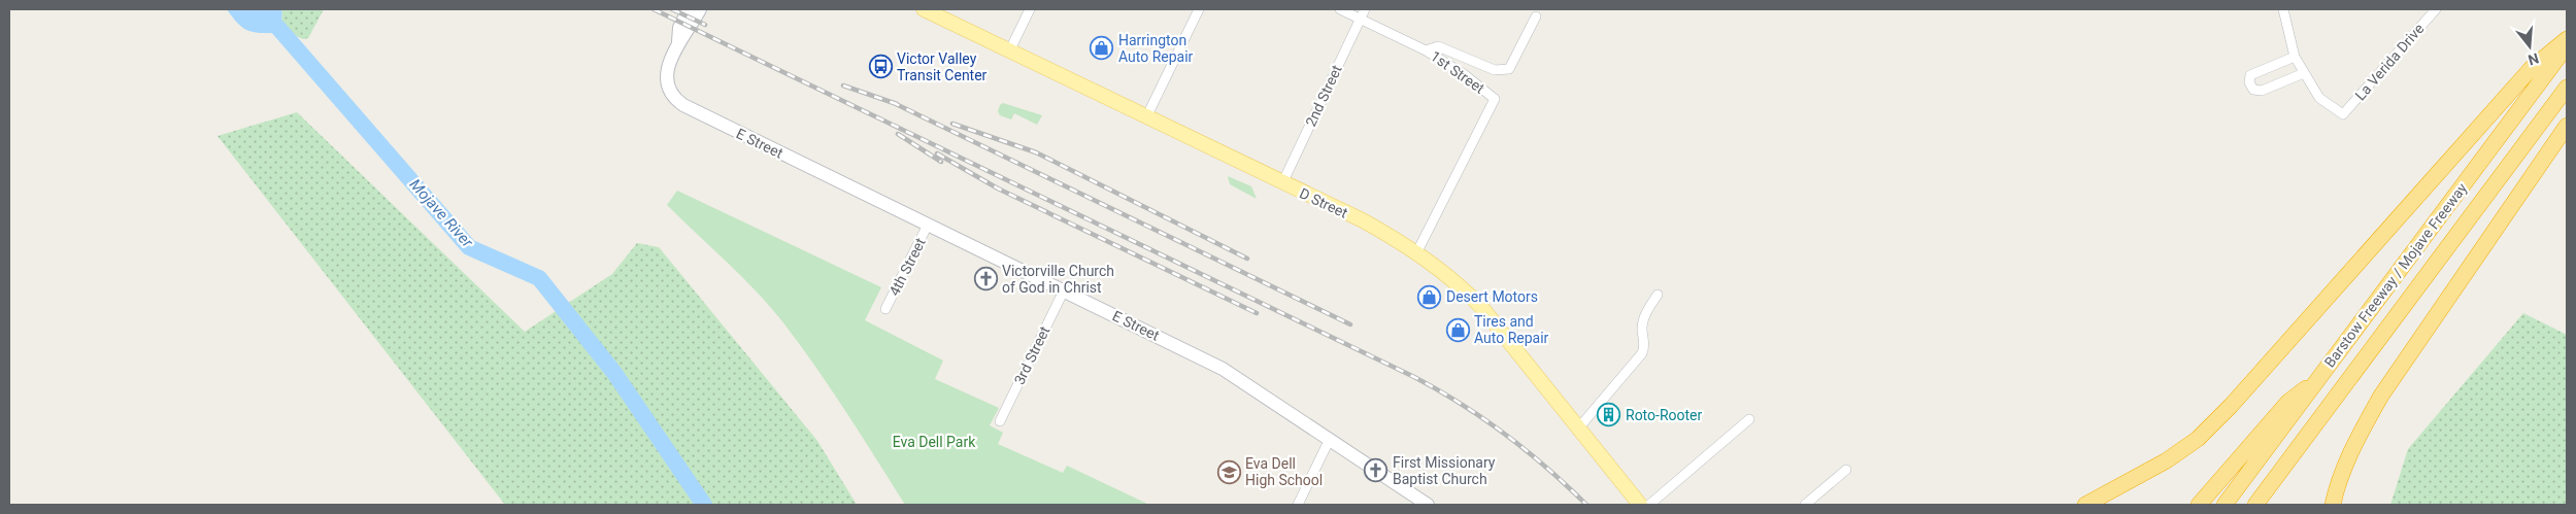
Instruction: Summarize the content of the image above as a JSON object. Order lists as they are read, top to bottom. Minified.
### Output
{"streets":{"highway":["Barstow Freeway / Mojave Freeway"],"main road":["D Street"],"street":["La Verida Drive","1st Street","2nd Street","E Street","4th Street","3rd Street"]},"crossings":[["1st Street","D Street"],["2nd Street","D Street"],["E Street","4th Street"],["E Street","3rd Street"]],"water":["Mojave River"],"parks":["Eva Dell Park"],"places":{"shop":["Harrington Auto Repair","Desert Motors","Tires and Auto Repair"],"bus stop":["Victor Valley Transit Center"],"church":["Victorville Church of God in Christ","First Missionary Baptist Church"],"building":["Roto-Rooter"],"school or university":["Eva Dell High School"]},"north":"bottom"}
